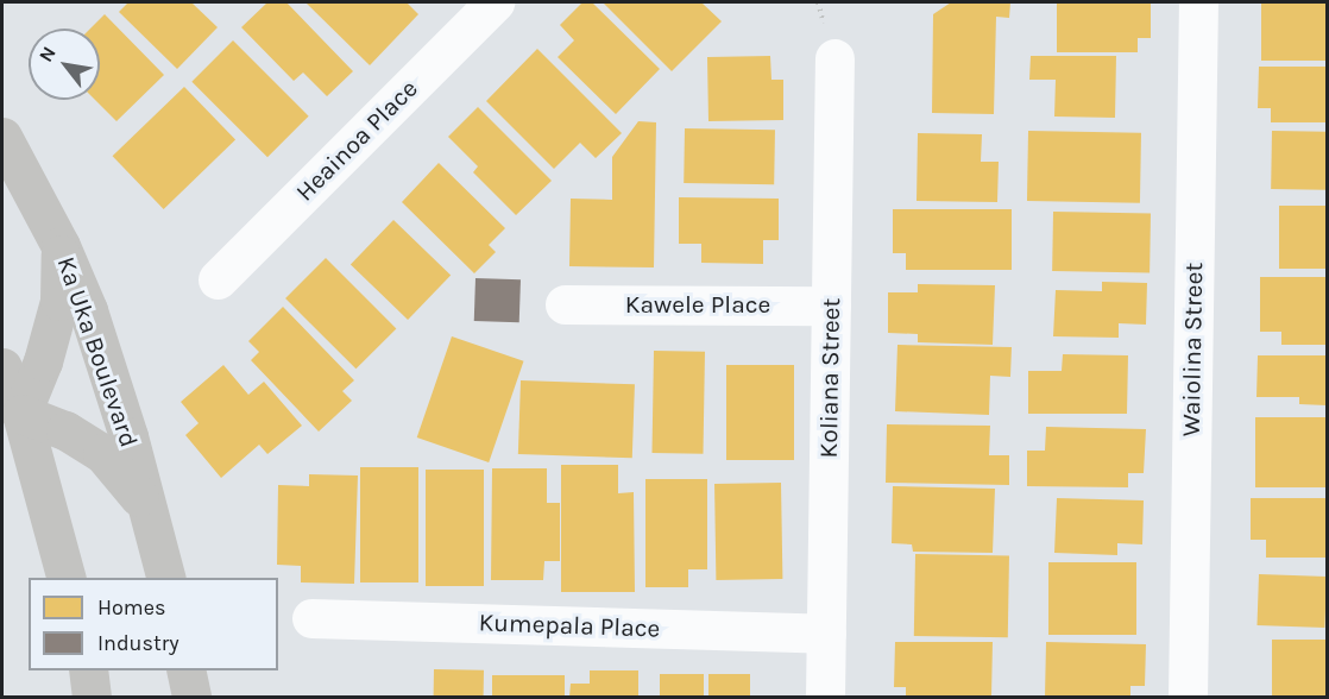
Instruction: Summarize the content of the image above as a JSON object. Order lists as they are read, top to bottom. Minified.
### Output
{"streets":{"main road":["Ka Uka Boulevard"],"street":["Heainoa Place","Kawele Place","Waiolina Street","Koliana Street","Kumepala Place"]},"crossings":[["Kawele Place","Koliana Street"],["Koliana Street","Kumepala Place"]],"legend":["Homes","Industry"],"north":"top left"}
